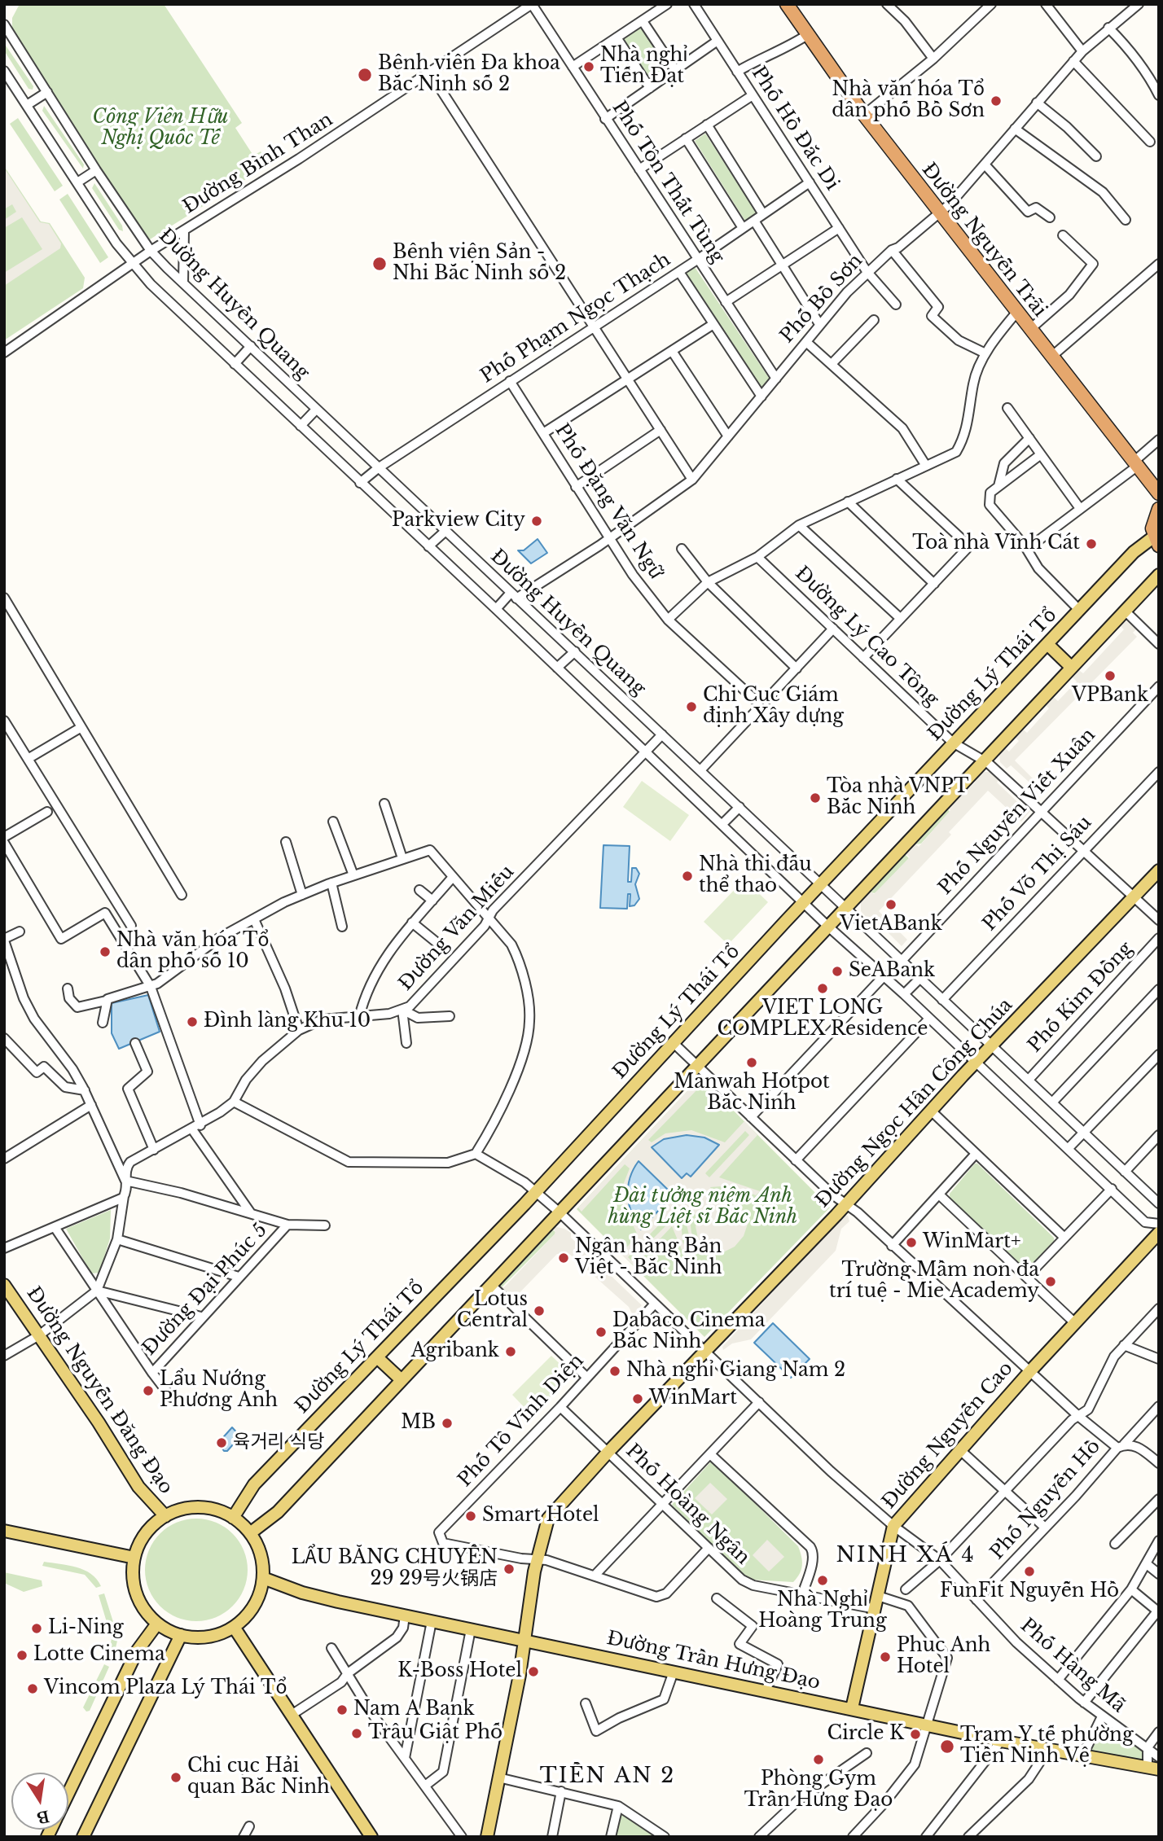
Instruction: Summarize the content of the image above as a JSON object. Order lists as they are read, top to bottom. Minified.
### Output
{"streets":{"highway":["Đường Nguyễn Trãi"],"main road":["Đường Lý Thái Tổ","Đường Ngọc Hân Công Chúa","Đường Nguyễn Đăng Đạo","Đường Nguyễn Cao","Đường Trần Hưng Đạo"],"street":["Phố Hồ Đắc Di","Đường Bình Than","Phố Tôn Thất Tùng","Phố Bồ Sơn","Đường Huyền Quang","Phố Phạm Ngọc Thạch","Phố Đặng Văn Ngữ","Đường Lý Cao Tông","Phố Nguyễn Viết Xuân","Phố Võ Thị Sáu","Đường Văn Miếu","Phố Kim Đồng","Đường Đại Phúc 5","Phố Tô Vĩnh Diện","Phố Nguyễn Hồ","Phố Hoàng Ngân","Phố Hàng Mã"]},"crossings":[["Phố Hồ Đắc Di","Phố Bồ Sơn"],["Phố Hồ Đắc Di","Phố Phạm Ngọc Thạch"],["Đường Bình Than","Phố Tôn Thất Tùng"],["Đường Bình Than","Đường Huyền Quang"],["Phố Tôn Thất Tùng","Phố Bồ Sơn"],["Phố Tôn Thất Tùng","Phố Phạm Ngọc Thạch"],["Đường Nguyễn Trãi","Phố Bồ Sơn"],["Phố Bồ Sơn","Đường Huyền Quang"],["Phố Bồ Sơn","Phố Đặng Văn Ngữ"],["Đường Huyền Quang","Phố Phạm Ngọc Thạch"],["Đường Huyền Quang","Đường Lý Thái Tổ"],["Đường Huyền Quang","Phố Nguyễn Viết Xuân"],["Đường Huyền Quang","Phố Võ Thị Sáu"],["Đường Huyền Quang","Đường Văn Miếu"],["Đường Huyền Quang","Phố Kim Đồng"],["Đường Huyền Quang","Đường Ngọc Hân Công Chúa"],["Phố Phạm Ngọc Thạch","Phố Đặng Văn Ngữ"],["Đường Lý Cao Tông","Đường Lý Thái Tổ"],["Đường Lý Cao Tông","Phố Nguyễn Viết Xuân"],["Đường Lý Cao Tông","Phố Võ Thị Sáu"],["Đường Lý Cao Tông","Đường Ngọc Hân Công Chúa"],["Đường Lý Thái Tổ","Đường Nguyễn Đăng Đạo"],["Đường Lý Thái Tổ","Đường Trần Hưng Đạo"],["Đường Lý Thái Tổ","Phố Hàng Mã"],["Đường Văn Miếu","Đường Đại Phúc 5"],["Đường Ngọc Hân Công Chúa","Phố Tô Vĩnh Diện"],["Đường Ngọc Hân Công Chúa","Phố Hoàng Ngân"],["Đường Ngọc Hân Công Chúa","Đường Trần Hưng Đạo"],["Đường Ngọc Hân Công Chúa","Phố Hàng Mã"],["Đường Nguyễn Đăng Đạo","Đường Trần Hưng Đạo"],["Phố Tô Vĩnh Diện","Phố Hoàng Ngân"],["Phố Tô Vĩnh Diện","Phố Hàng Mã"],["Đường Nguyễn Cao","Phố Hoàng Ngân"],["Đường Nguyễn Cao","Đường Trần Hưng Đạo"],["Đường Nguyễn Cao","Phố Hàng Mã"],["Phố Nguyễn Hồ","Phố Hàng Mã"]],"districts":["NINH XÁ 4","TIỀN AN 2"],"parks":["Công Viên Hữu Nghị Quốc Tế","Đài tưởng niệm Anh hùng Liệt sĩ Bắc Ninh"],"places":["Nhà nghỉ Tiến Đạt","Bệnh viện Đa khoa Bắc Ninh số 2","Nhà văn hóa Tổ dân phố Bồ Sơn","Bệnh viện Sản - Nhi Bắc Ninh số 2","Parkview City","Toà nhà Vĩnh Cát","VPBank","Chi Cục Giám định Xây dựng","Tòa nhà VNPT Bắc Ninh","Nhà thi đấu thể thao","VietABank","Nhà văn hóa Tổ dân phố số 10","SeABank","VIET LONG COMPLEX Residence","Đình làng Khu 10","Manwah Hotpot Bắc Ninh","WinMart+","Ngân hàng Bản Việt - Bắc Ninh","Trường Mầm non đa trí tuệ - Mie Academy","Lotus Central","Dabaco Cinema Bắc Ninh","Agribank","Nhà nghỉ Giang Nam 2","Lẩu Nướng Phương Anh","WinMart","MB","육거리 식당","Smart Hotel","LẨU BĂNG CHUYỀN 29 29号火锅店","FunFit Nguyễn Hồ","Nhà Nghỉ Hoàng Trung","Li-Ning","Lotte Cinema","Phuc Anh Hotel","K-Boss Hotel","Vincom Plaza Lý Thái Tổ","Nam A Bank","Trâu Giật Phố","Circle K","Trạm Y tế phường Tiền Ninh Vệ","Phòng Gym Trần Hưng Đạo","Chi cục Hải quan Bắc Ninh"],"north":"bottom"}
